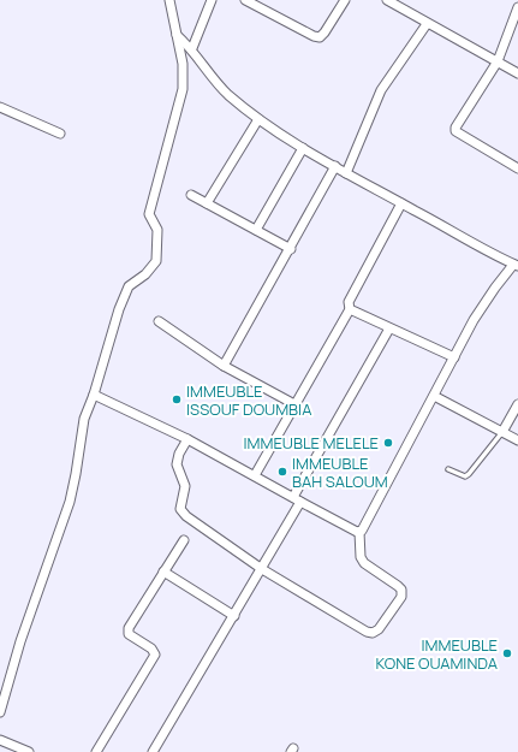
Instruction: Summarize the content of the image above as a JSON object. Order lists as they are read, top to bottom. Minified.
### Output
{"places":["IMMEUBLE ISSOUF DOUMBIA","IMMEUBLE MELELE","IMMEUBLE BAH SALOUM","IMMEUBLE KONE OUAMINDA"]}
